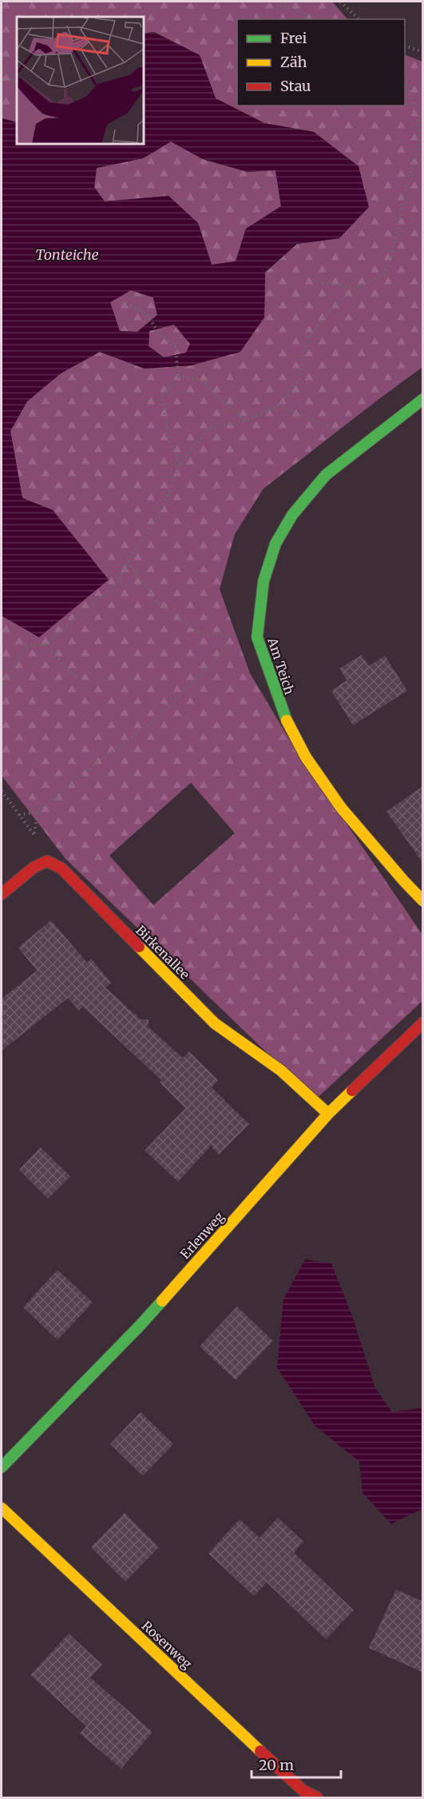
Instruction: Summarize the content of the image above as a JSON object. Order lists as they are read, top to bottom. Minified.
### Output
{"streets":{"street":["Am Teich","Birkenallee","Erlenweg","Rosenweg"]},"crossings":[["Birkenallee","Erlenweg"]],"water":["Tonteiche"],"legend":["Frei","Zäh","Stau"],"scale_bar":"20 m"}
